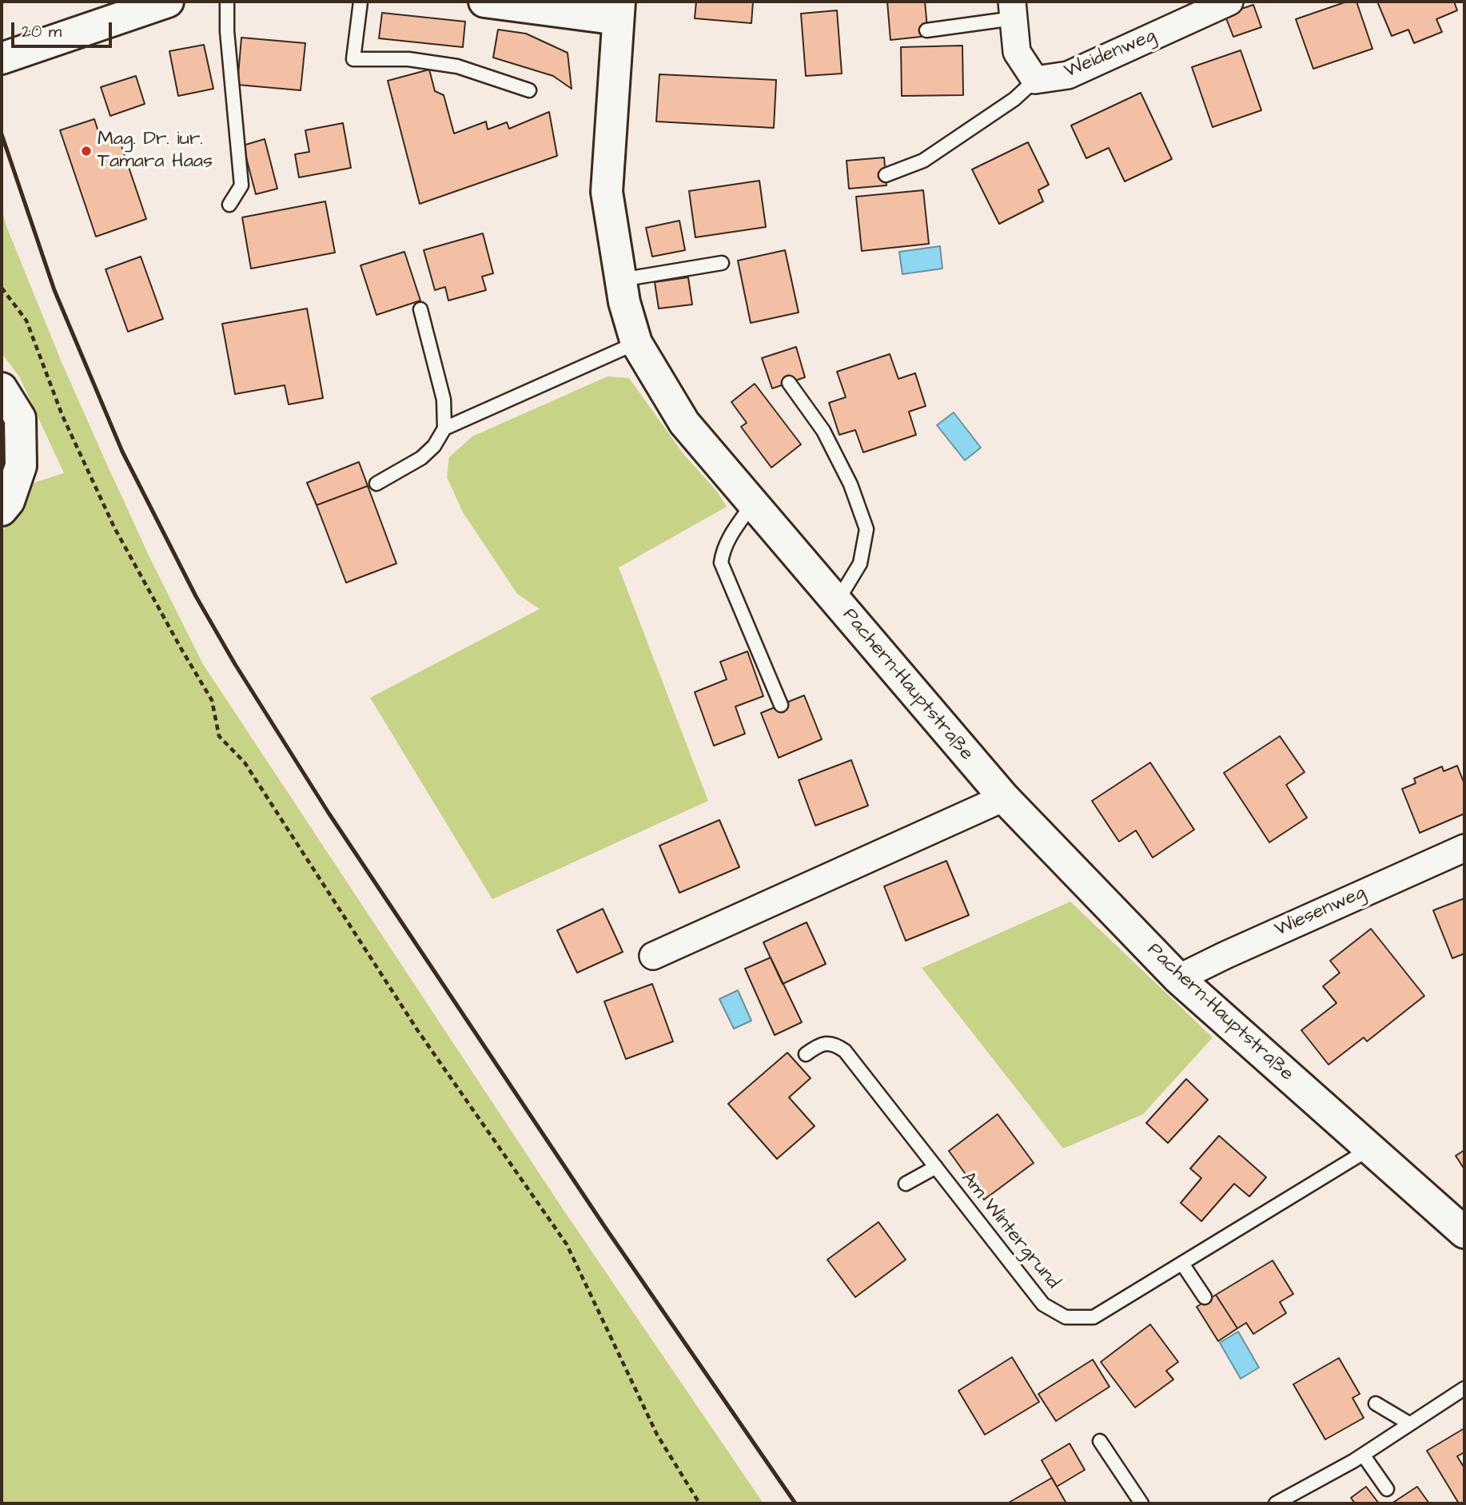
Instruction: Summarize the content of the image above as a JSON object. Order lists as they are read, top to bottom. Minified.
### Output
{"streets":{"main road":["Pachern-Hauptstraße"],"street":["Weidenweg","Wiesenweg"],"lane":["Am Wintergrund"]},"crossings":[["Pachern-Hauptstraße","Wiesenweg"],["Pachern-Hauptstraße","Am Wintergrund"]],"places":["Mag. Dr. iur. Tamara Haas"],"scale_bar":"20 m"}
